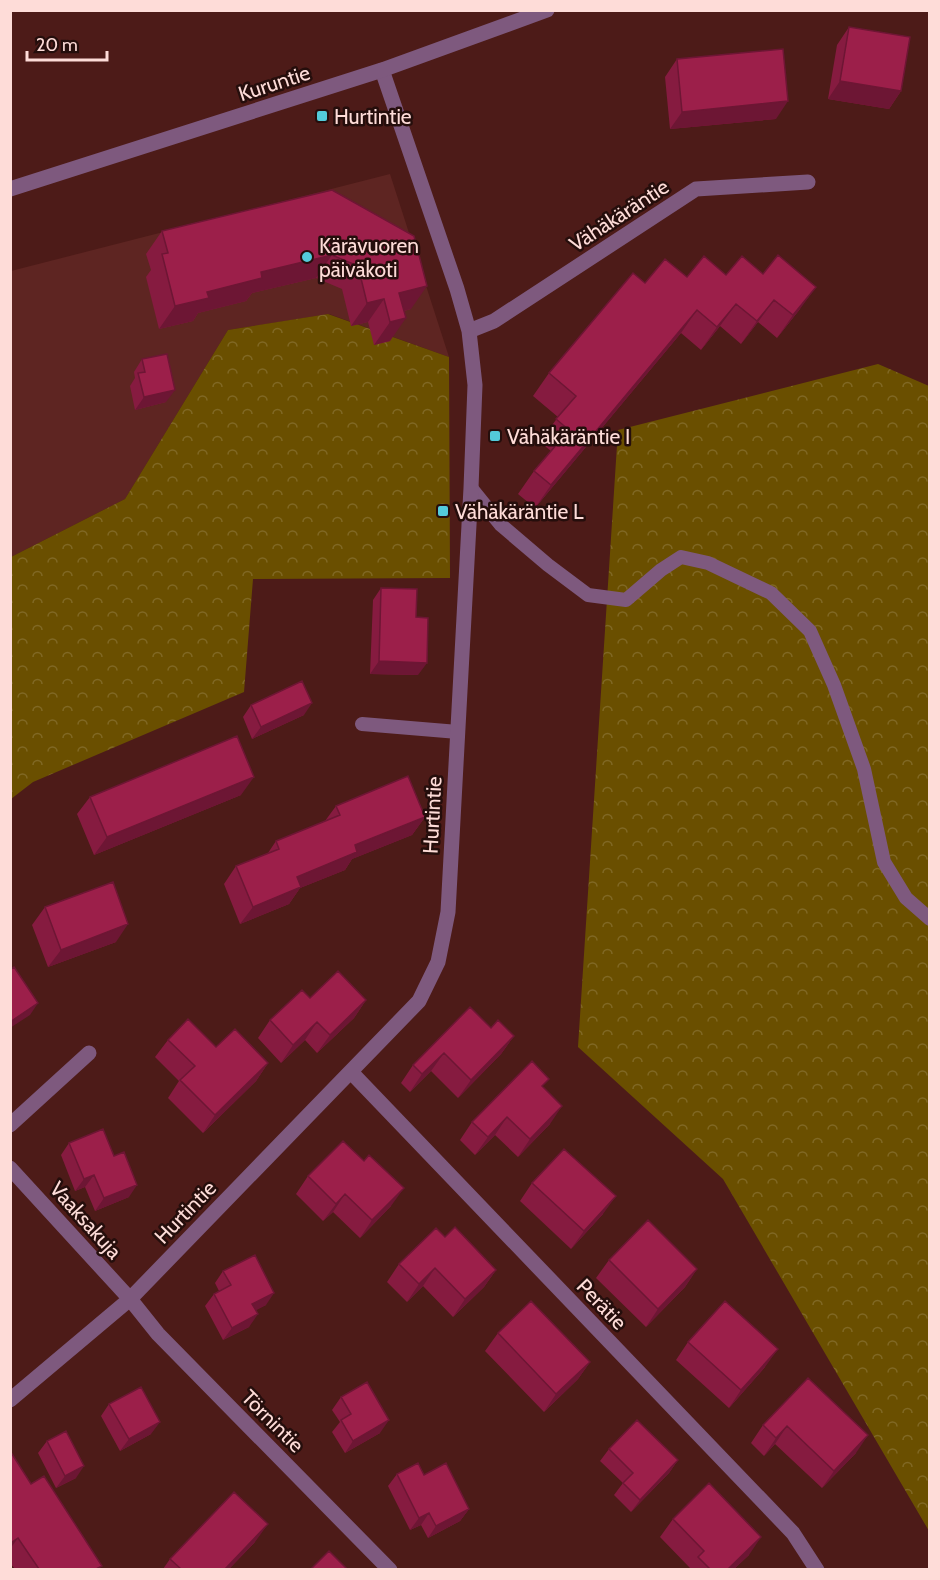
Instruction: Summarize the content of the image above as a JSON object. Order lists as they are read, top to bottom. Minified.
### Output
{"streets":{"street":["Kuruntie","Vähäkäräntie","Hurtintie","Vaaksakuja","Perätie","Törnintie"]},"crossings":[["Kuruntie","Hurtintie"],["Vähäkäräntie","Hurtintie"],["Hurtintie","Vaaksakuja"],["Hurtintie","Perätie"],["Hurtintie","Törnintie"],["Vaaksakuja","Törnintie"]],"places":{"transit":["Hurtintie","Vähäkäräntie I","Vähäkäräntie L"],"other":["Kärävuoren päiväkoti"]},"scale_bar":"20 m"}
